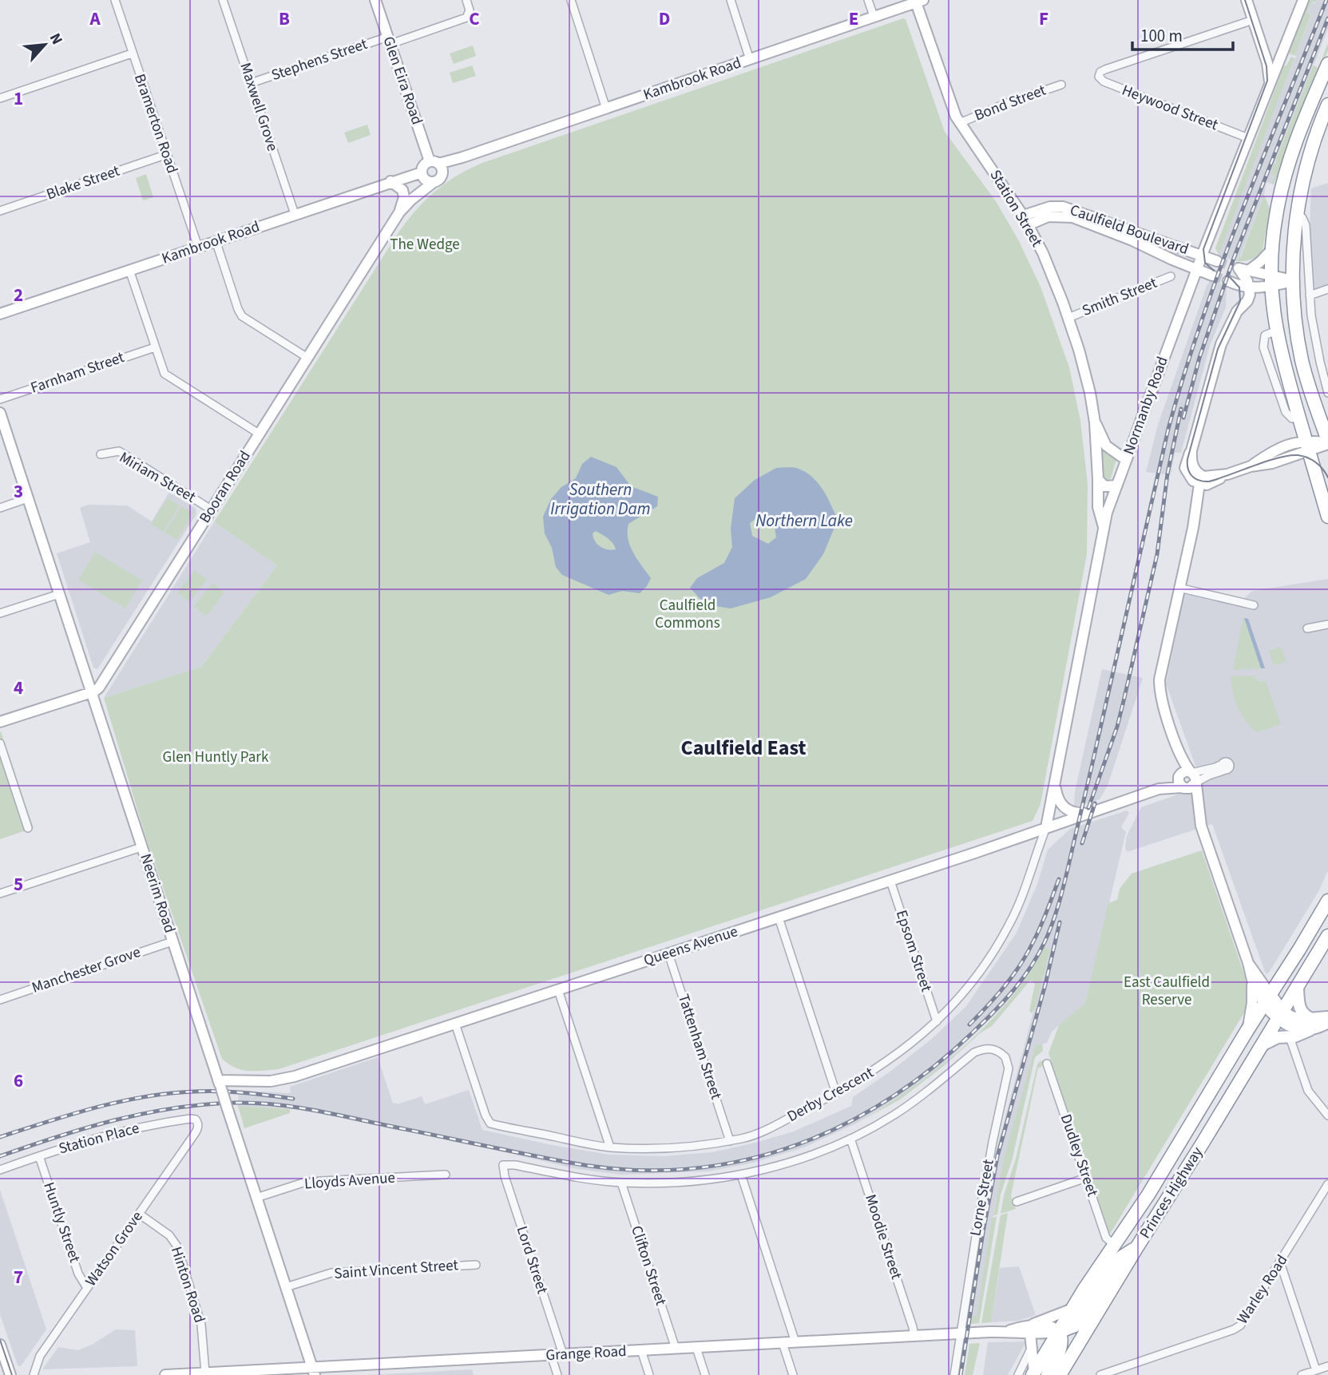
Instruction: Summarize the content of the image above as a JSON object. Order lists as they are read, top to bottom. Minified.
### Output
{"streets":{"highway":["Princes Highway"],"street":["Stephens Street","Kambrook Road","Glen Eira Road","Bond Street","Maxwell Grove","Heywood Street","Bramerton Road","Blake Street","Station Street","Caulfield Boulevard","Smith Street","Farnham Street","Normanby Road","Miriam Street","Booran Road","Neerim Road","Queens Avenue","Epsom Street","Manchester Grove","Tattenham Street","Derby Crescent","Station Place","Dudley Street","Lloyds Avenue","Lorne Street","Huntly Street","Moodie Street","Watson Grove","Lord Street","Clifton Street","Saint Vincent Street","Hinton Road","Warley Road","Grange Road"]},"crossings":[["Stephens Street","Glen Eira Road"],["Stephens Street","Maxwell Grove"],["Kambrook Road","Glen Eira Road"],["Kambrook Road","Maxwell Grove"],["Kambrook Road","Bramerton Road"],["Kambrook Road","Station Street"],["Kambrook Road","Booran Road"],["Glen Eira Road","Booran Road"],["Bond Street","Station Street"],["Heywood Street","Normanby Road"],["Bramerton Road","Blake Street"],["Station Street","Caulfield Boulevard"],["Station Street","Smith Street"],["Station Street","Normanby Road"],["Caulfield Boulevard","Normanby Road"],["Normanby Road","Queens Avenue"],["Normanby Road","Derby Crescent"],["Miriam Street","Booran Road"],["Booran Road","Neerim Road"],["Neerim Road","Queens Avenue"],["Neerim Road","Manchester Grove"],["Neerim Road","Lloyds Avenue"],["Neerim Road","Saint Vincent Street"],["Neerim Road","Grange Road"],["Queens Avenue","Epsom Street"],["Queens Avenue","Tattenham Street"],["Queens Avenue","Derby Crescent"],["Epsom Street","Derby Crescent"],["Tattenham Street","Derby Crescent"],["Station Place","Huntly Street"],["Station Place","Watson Grove"],["Dudley Street","Princes Highway"],["Princes Highway","Grange Road"],["Lorne Street","Moodie Street"],["Lorne Street","Grange Road"],["Huntly Street","Watson Grove"],["Moodie Street","Grange Road"],["Watson Grove","Hinton Road"],["Lord Street","Clifton Street"],["Lord Street","Grange Road"],["Clifton Street","Grange Road"],["Hinton Road","Grange Road"]],"districts":["Caulfield East"],"water":["Southern Irrigation Dam","Northern Lake"],"parks":["The Wedge","Caulfield Commons","Glen Huntly Park","East Caulfield Reserve"],"scale_bar":"100 m","north":"top right","grid":{"columns":["A","B","C","D","E","F"],"rows":["1","2","3","4","5","6","7"]}}
